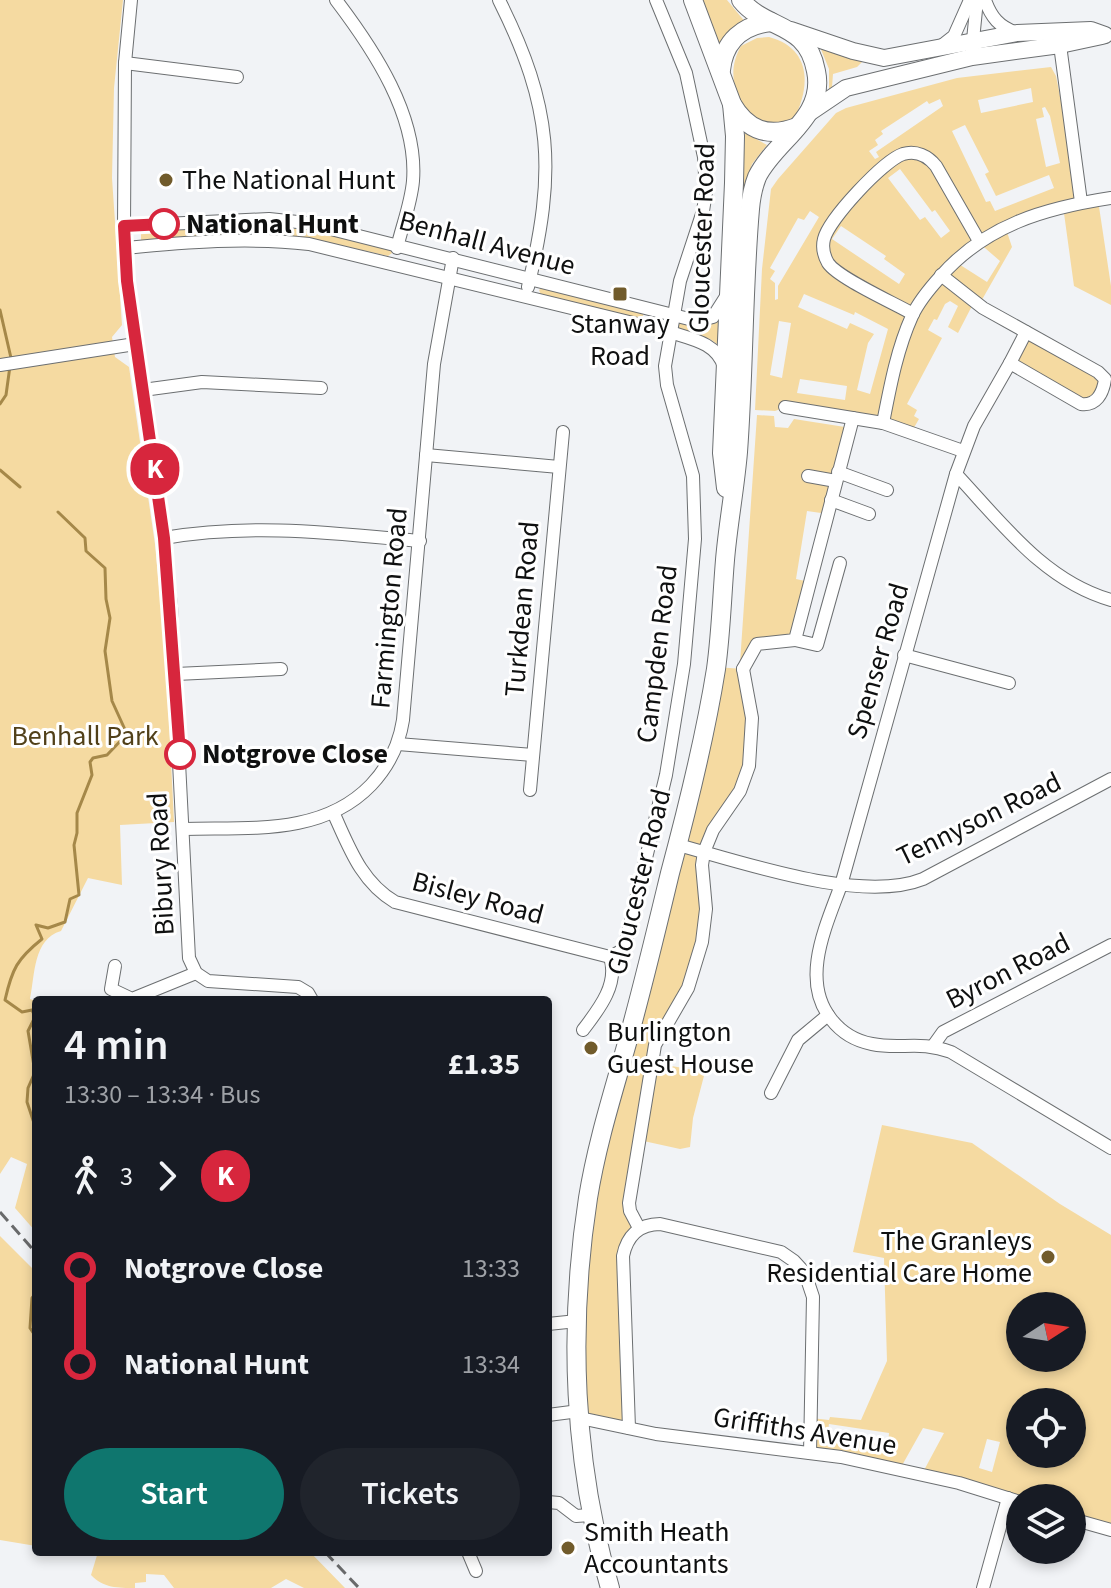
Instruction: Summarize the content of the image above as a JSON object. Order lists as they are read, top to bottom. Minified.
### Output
{"streets":{"highway":["Gloucester Road"],"street":["Benhall Avenue","Farmington Road","Turkdean Road","Campden Road","Spenser Road","Tennyson Road","Bibury Road","Bisley Road","Byron Road","Griffiths Avenue"]},"crossings":[["Gloucester Road","Benhall Avenue"],["Gloucester Road","Tennyson Road"],["Gloucester Road","Griffiths Avenue"],["Benhall Avenue","Farmington Road"],["Benhall Avenue","Campden Road"],["Benhall Avenue","Bibury Road"],["Farmington Road","Bibury Road"],["Farmington Road","Bisley Road"],["Campden Road","Bisley Road"],["Spenser Road","Tennyson Road"]],"parks":["Benhall Park"],"places":{"other":["The National Hunt","National Hunt","Notgrove Close","Burlington Guest House","The Granleys Residential Care Home","Smith Heath Accountants"],"transit":["Stanway Road"]},"lines":["bus line K"],"north":"right","page":{"on_map":"K","heading":["4 min","13:30 – 13:34 · Bus","£1.35"],"legs":["3","K"],"list":[{"name":"Notgrove Close","value":"13:33"},{"name":"National Hunt","value":"13:34"}],"buttons":["Start","Tickets"]}}
